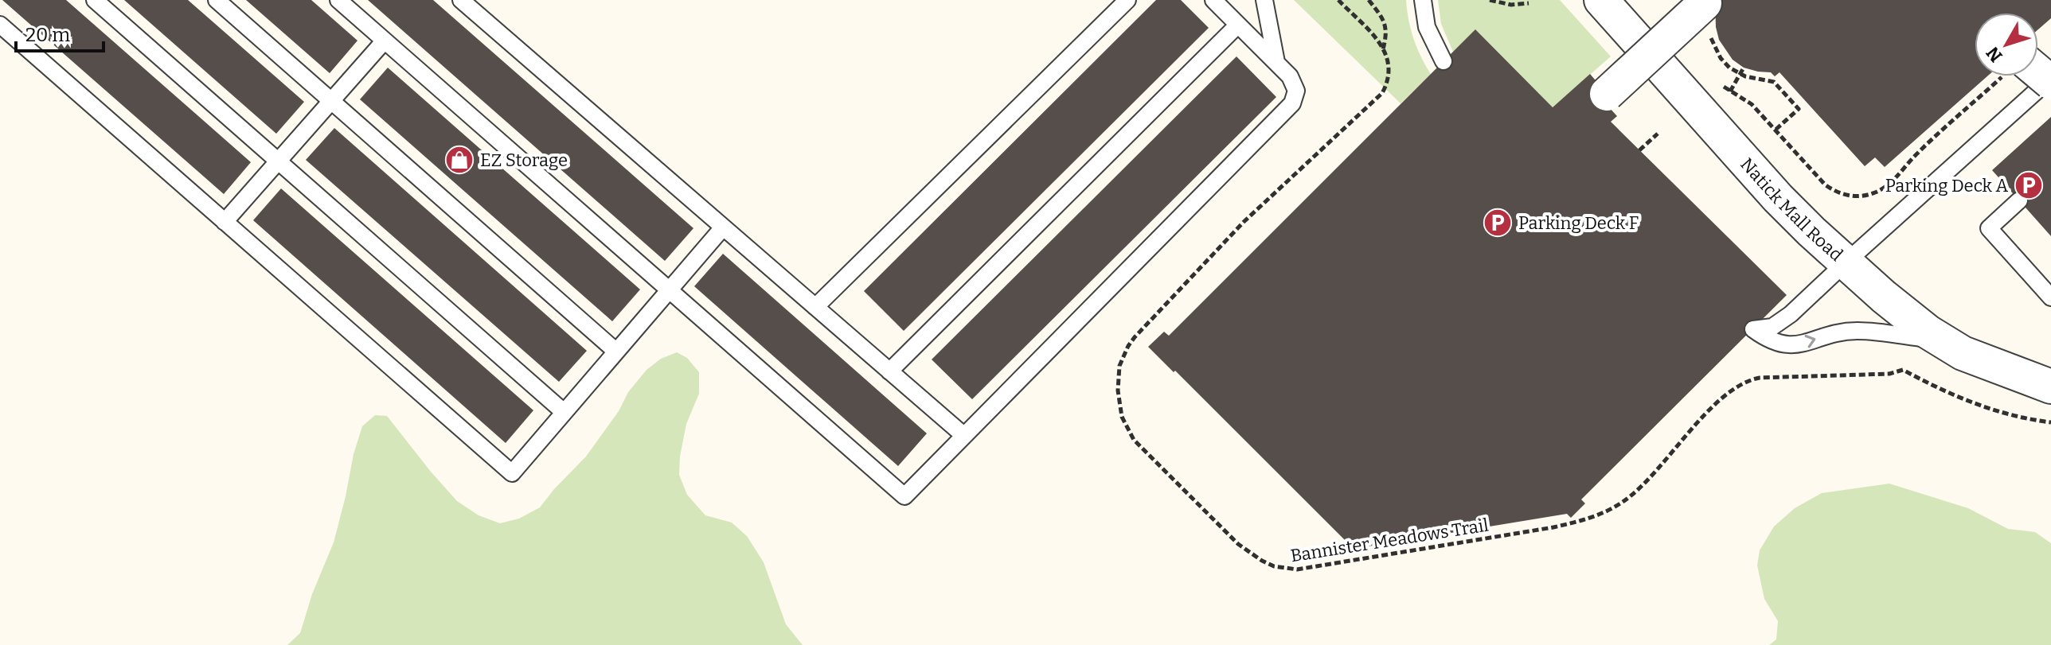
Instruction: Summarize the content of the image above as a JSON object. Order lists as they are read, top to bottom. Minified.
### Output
{"streets":{"street":["Natick Mall Road"],"path":["Bannister Meadows Trail"]},"places":{"shop":["EZ Storage"],"parking":["Parking Deck A","Parking Deck F"]},"scale_bar":"20 m","north":"bottom left"}
